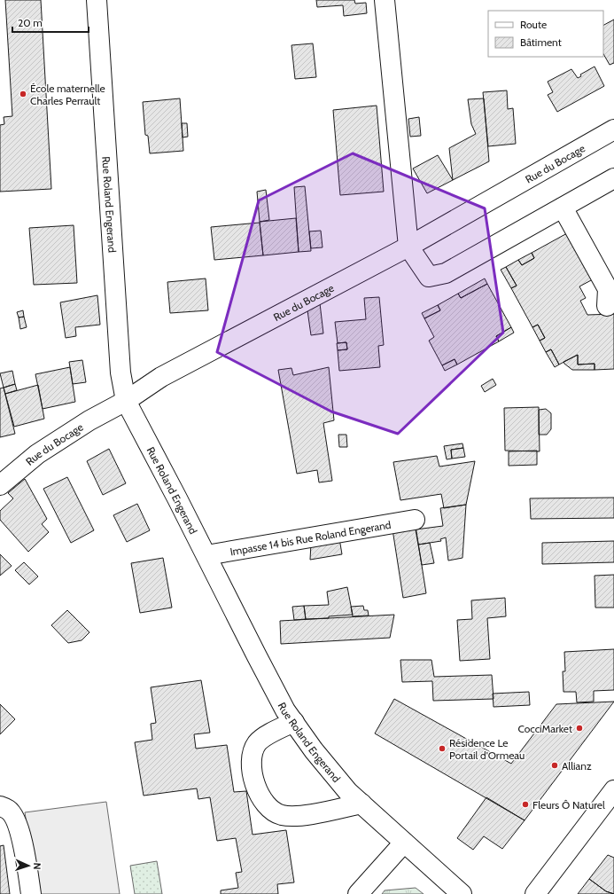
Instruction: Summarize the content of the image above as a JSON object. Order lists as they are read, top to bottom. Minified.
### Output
{"streets":{"street":["Rue du Bocage","Rue Roland Engerand","Impasse 14 bis Rue Roland Engerand"]},"crossings":[["Rue du Bocage","Rue Roland Engerand"],["Rue Roland Engerand","Impasse 14 bis Rue Roland Engerand"]],"places":["École maternelle Charles Perrault","CocciMarket","Résidence Le Portail d'Ormeau","Allianz","Fleurs Ô Naturel"],"legend":["Route","Bâtiment"],"scale_bar":"20 m","north":"right"}
